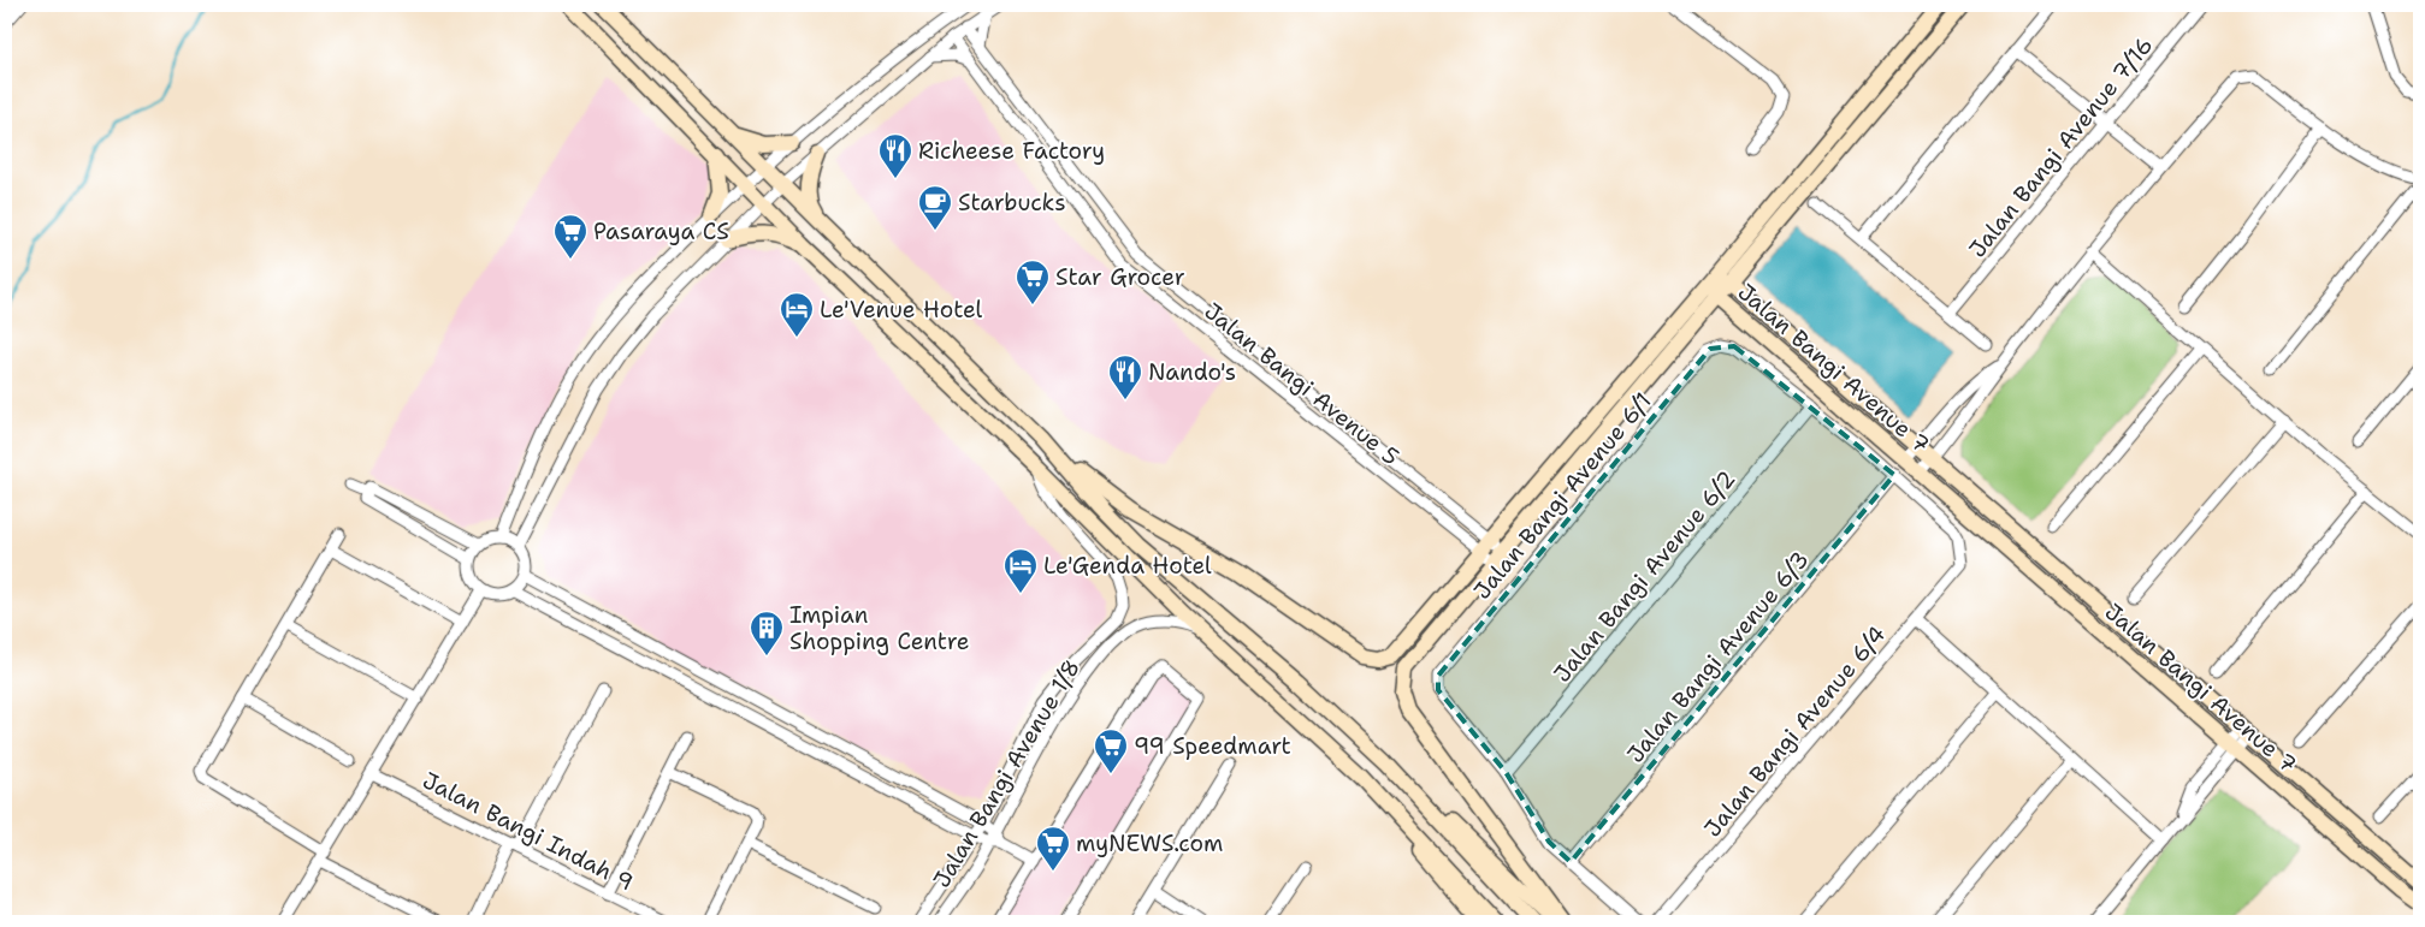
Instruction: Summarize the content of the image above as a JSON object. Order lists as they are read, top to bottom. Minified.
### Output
{"streets":{"street":["Jalan Bangi Avenue 7/16","Jalan Bangi Avenue 7","Jalan Bangi Avenue 5","Jalan Bangi Avenue 6/1","Jalan Bangi Avenue 6/2","Jalan Bangi Avenue 6/3","Jalan Bangi Avenue 6/4","Jalan Bangi Avenue 1/8","Jalan Bangi Indah 9"]},"crossings":[["Jalan Bangi Avenue 6/1","Jalan Bangi Avenue 6/2"],["Jalan Bangi Avenue 6/3","Jalan Bangi Avenue 6/4"]],"places":{"restaurant":["Richeese Factory","Nando's"],"cafe":["Starbucks"],"supermarket":["Pasaraya CS","Star Grocer","99 Speedmart","myNEWS.com"],"hotel":["Le'Venue Hotel","Le'Genda Hotel"],"building":["Impian Shopping Centre"]}}
